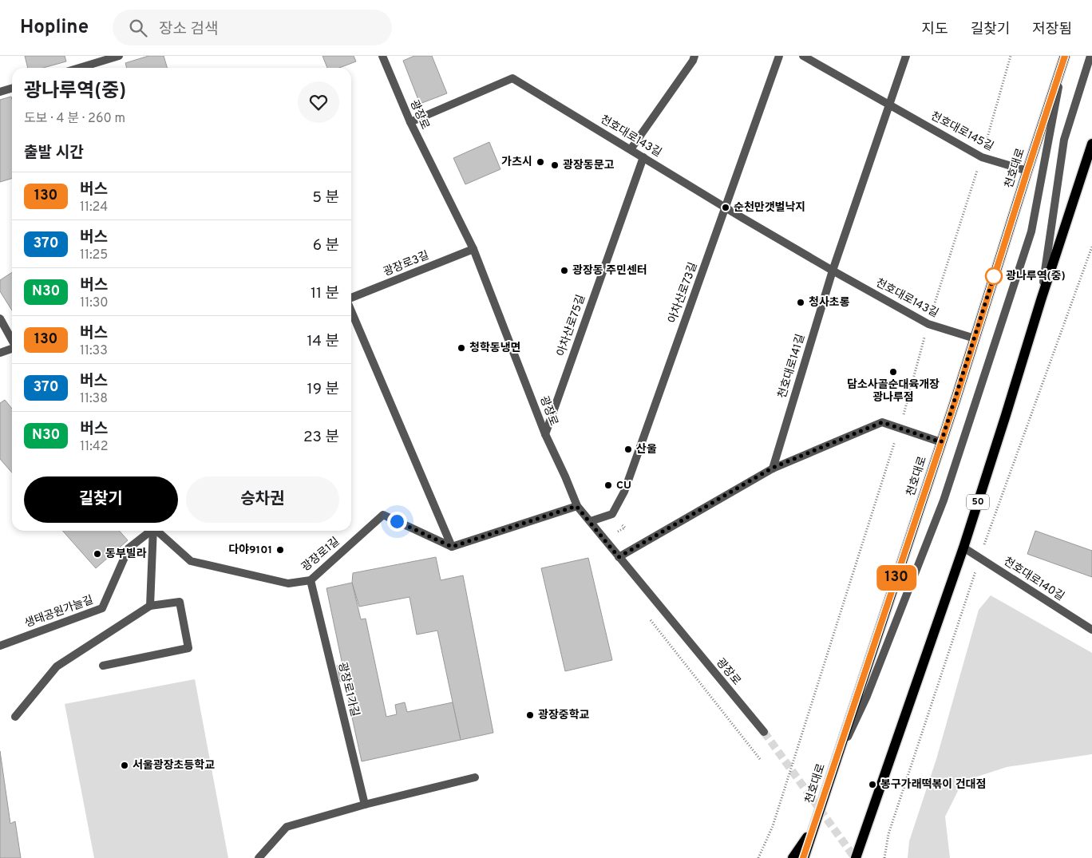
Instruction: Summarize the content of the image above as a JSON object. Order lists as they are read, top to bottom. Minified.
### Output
{"streets":{"main road":["천호대로","50"],"street":["광장로","천호대로145길","천호대로143길","광장로3길","아차산로73길","아차산로75길","천호대로141길","광장로1길","천호대로140길","생태공원가늘길","광장로1가길"]},"crossings":[["광장로","천호대로143길"],["광장로","광장로3길"],["광장로","아차산로73길"],["광장로","아차산로75길"],["천호대로145길","천호대로"],["천호대로143길","천호대로"],["천호대로143길","아차산로73길"],["천호대로143길","아차산로75길"],["천호대로143길","천호대로141길"],["50","천호대로140길"],["광장로1길","광장로1가길"]],"places":["가츠시","광장동문고","순천만갯벌낙지","광장동 주민센터","광나루역(중)","청사초롱","청학동냉면","담소사골순대육개장 광나루점","산울","CU","다야9101","동부빌라","광장중학교","서울광장초등학교","봉구가래떡볶이 건대점"],"lines":["bus line 130"],"page":{"header":"Hopline","search":"장소 검색","nav":["지도","길찾기","저장됨"],"on_map":"130","heading":[["광나루역(중)","도보 · 4 분 · 260 m"],"출발 시간"],"list":[{"mark":"130","name":"버스","note":"11:24","value":"5 분"},{"mark":"370","name":"버스","note":"11:25","value":"6 분"},{"mark":"N30","name":"버스","note":"11:30","value":"11 분"},{"mark":"130","name":"버스","note":"11:33","value":"14 분"},{"mark":"370","name":"버스","note":"11:38","value":"19 분"},{"mark":"N30","name":"버스","note":"11:42","value":"23 분"}],"buttons":["길찾기","승차권"]}}
